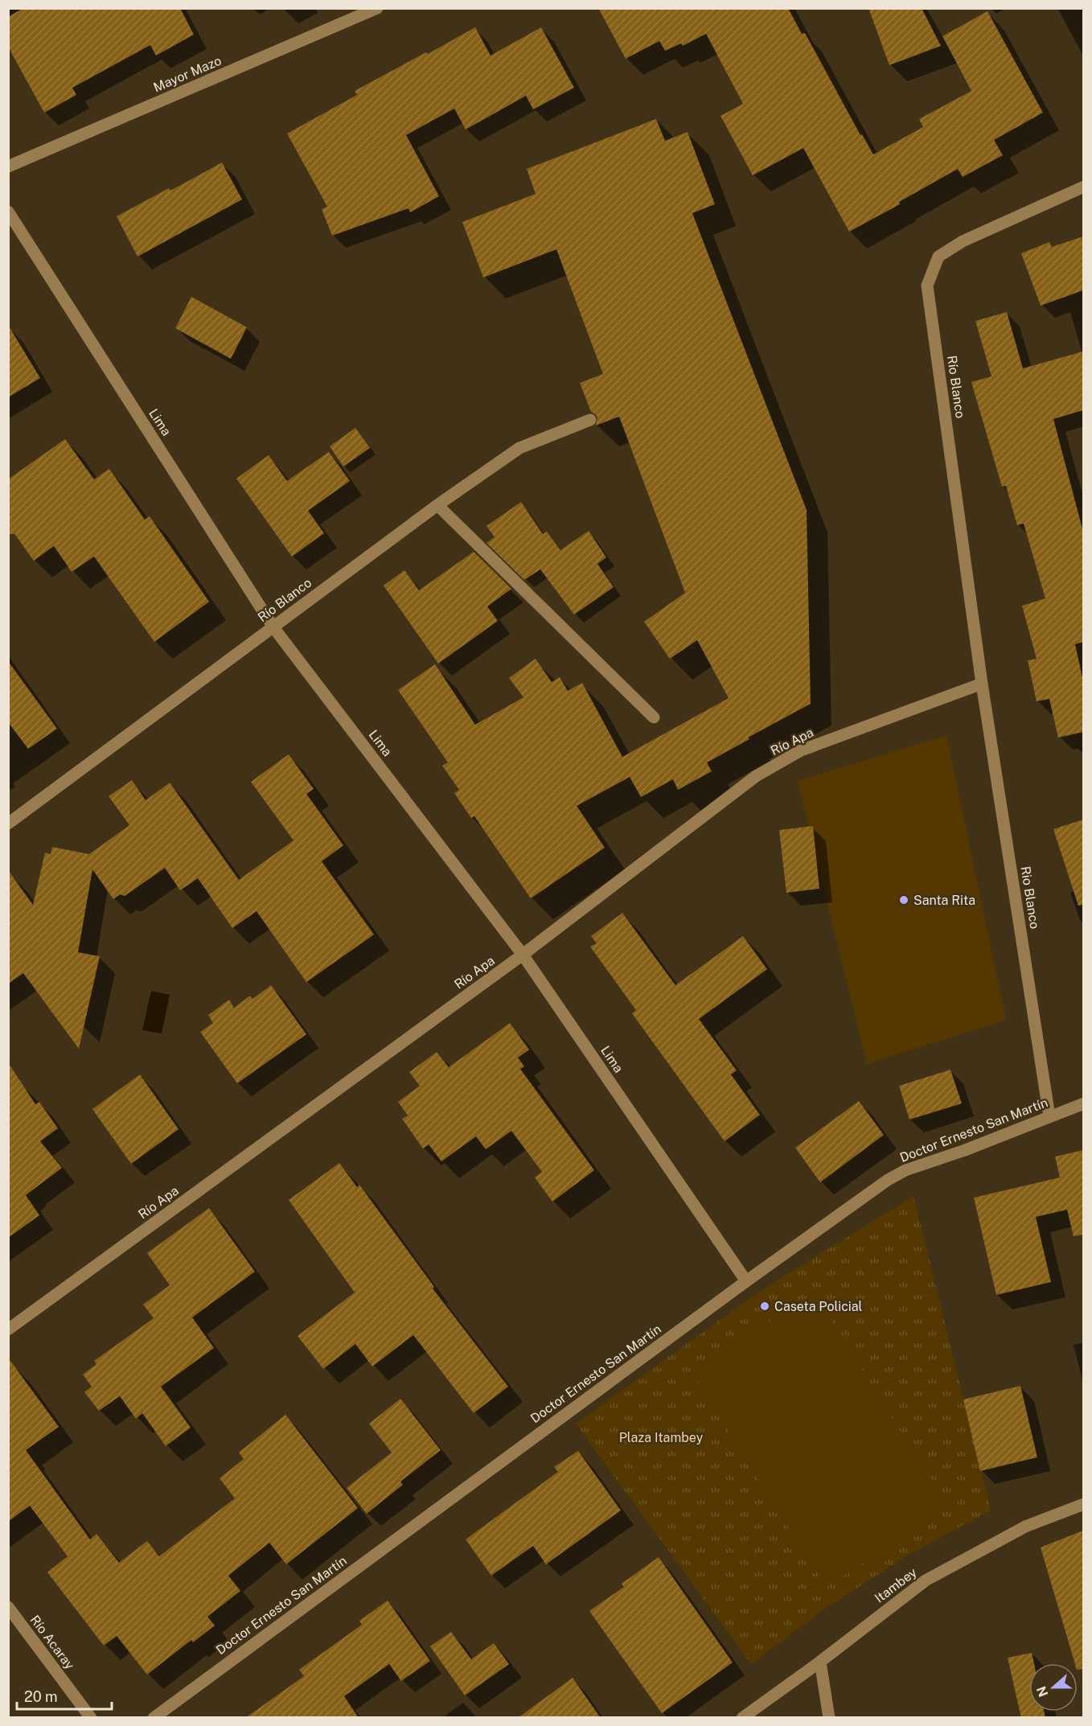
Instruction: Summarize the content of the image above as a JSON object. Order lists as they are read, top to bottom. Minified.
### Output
{"streets":{"street":["Mayor Mazo","Río Blanco","Lima","Río Apa","Rio Blanco","Doctor Ernesto San Martín","Itambey","Río Acaray"]},"crossings":[["Río Blanco","Lima"],["Río Blanco","Río Apa"],["Río Blanco","Rio Blanco"],["Lima","Río Apa"],["Lima","Doctor Ernesto San Martín"],["Río Apa","Rio Blanco"],["Rio Blanco","Doctor Ernesto San Martín"]],"parks":["Plaza Itambey"],"places":["Santa Rita","Caseta Policial"],"scale_bar":"20 m","north":"left"}
